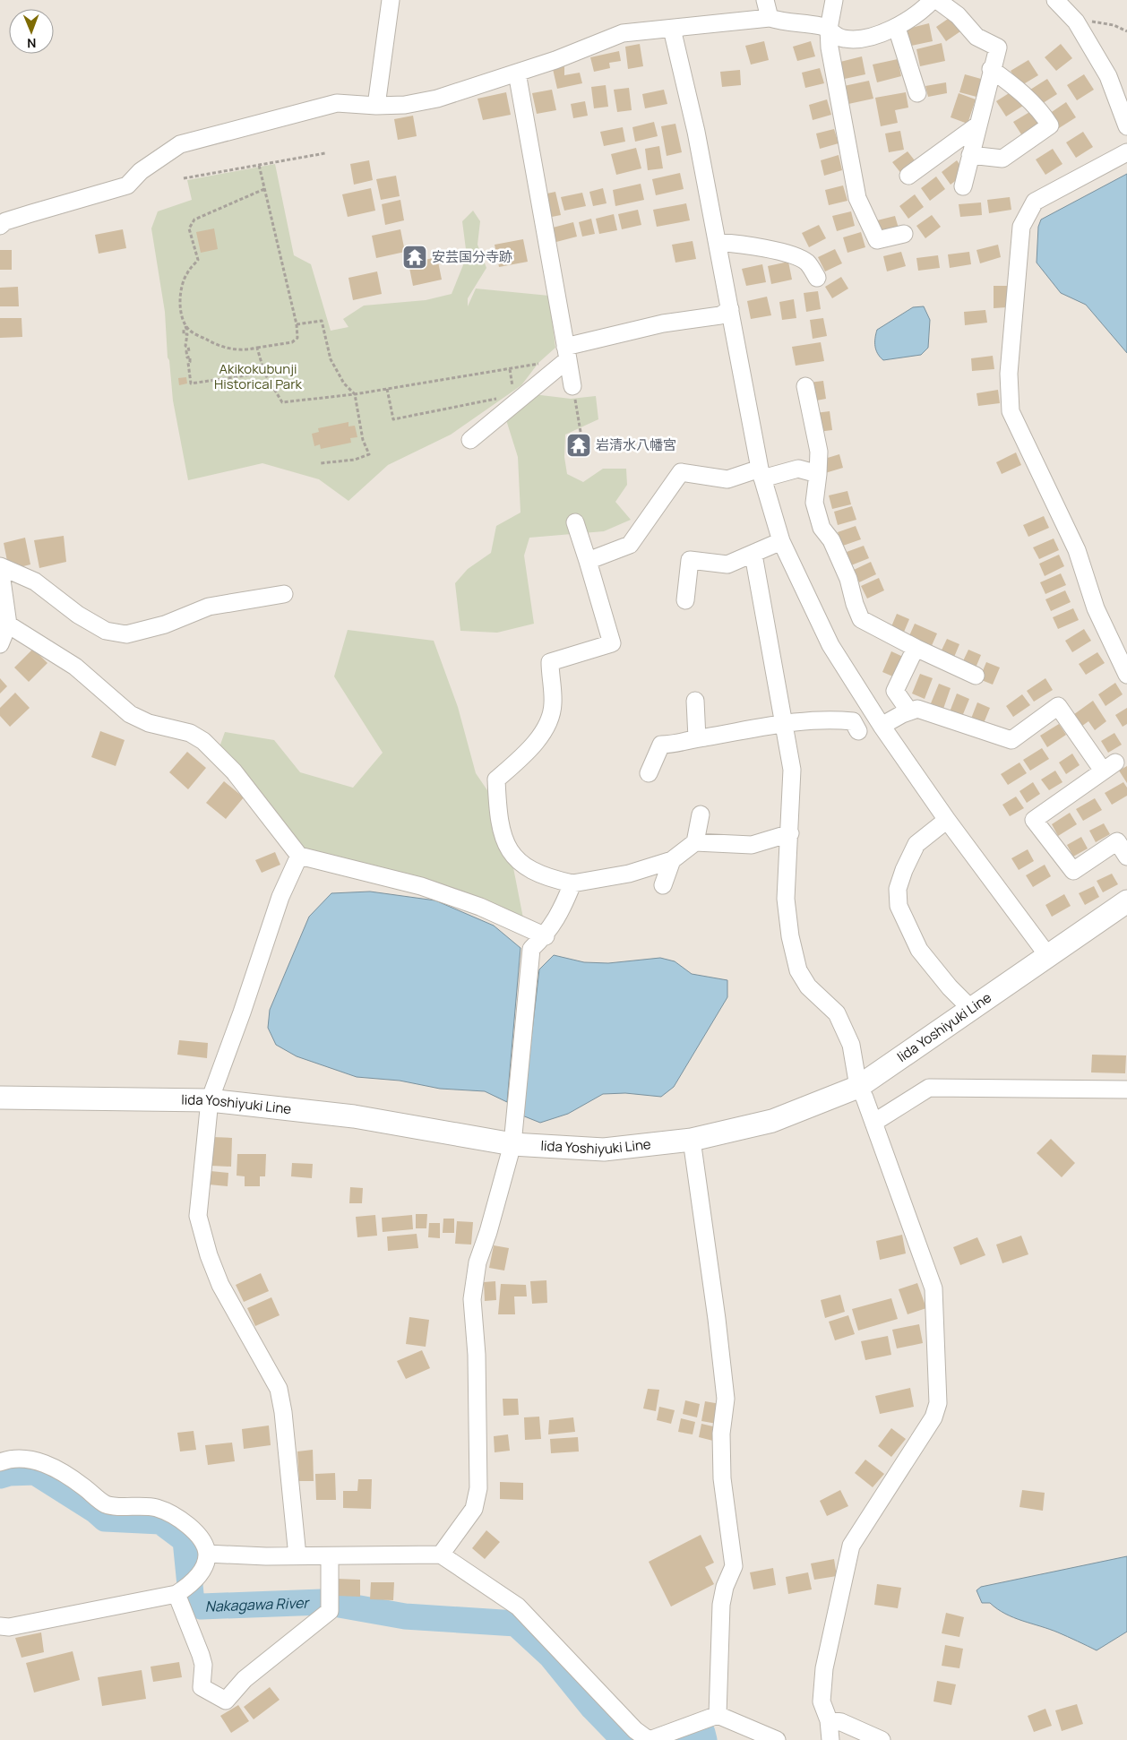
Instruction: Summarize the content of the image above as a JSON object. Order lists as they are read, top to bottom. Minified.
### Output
{"streets":{"main road":["Iida Yoshiyuki Line"]},"water":["Nakagawa River"],"parks":["Akikokubunji Historical Park"],"places":{"temple":["安芸国分寺跡","岩清水八幡宮"]},"north":"bottom"}
